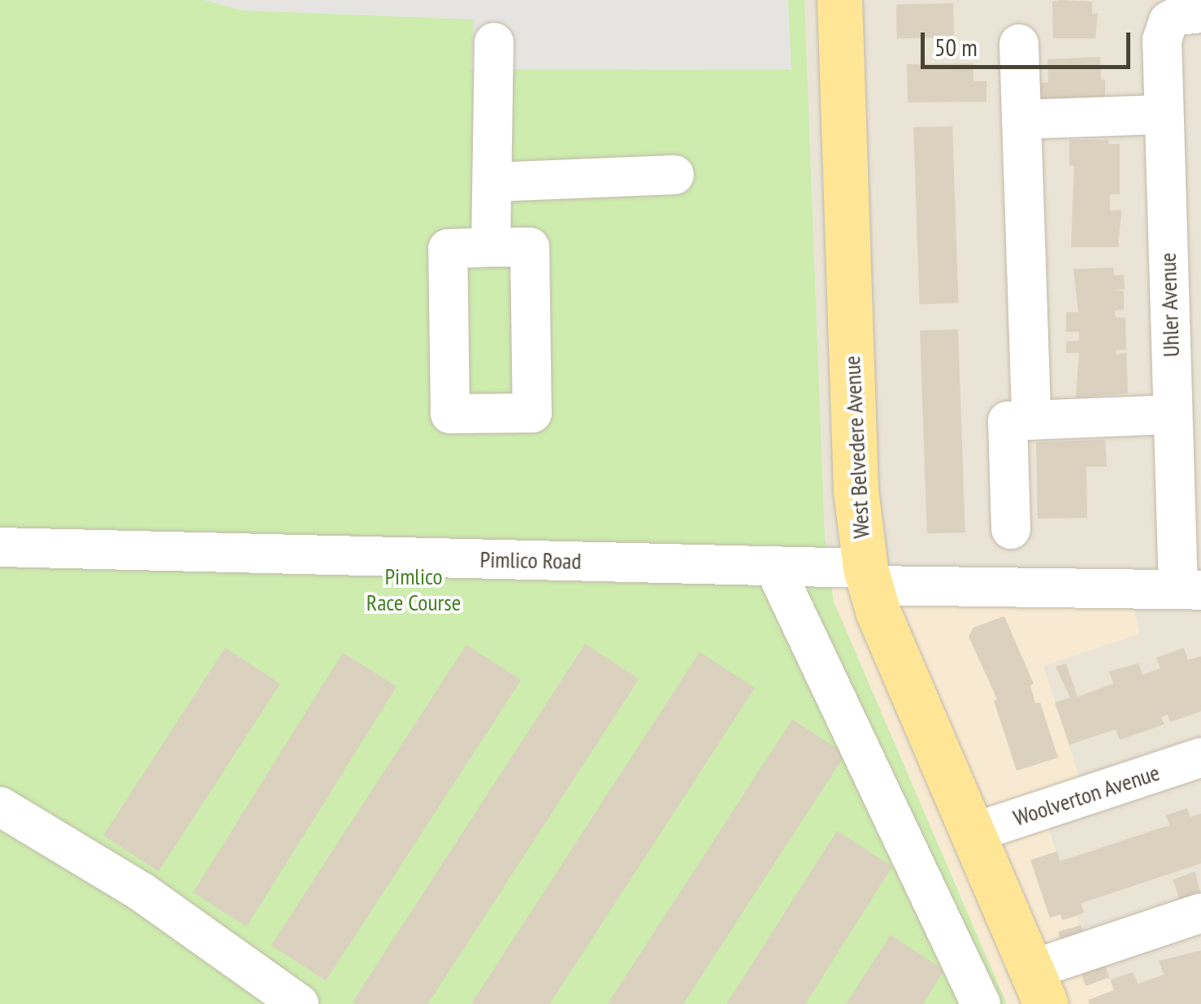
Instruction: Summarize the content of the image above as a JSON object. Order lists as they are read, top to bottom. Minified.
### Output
{"streets":{"main road":["West Belvedere Avenue"],"street":["Uhler Avenue","Pimlico Road","Woolverton Avenue"]},"crossings":[["Uhler Avenue","Pimlico Road"],["West Belvedere Avenue","Pimlico Road"],["West Belvedere Avenue","Woolverton Avenue"]],"parks":["Pimlico Race Course"],"scale_bar":"50 m"}
